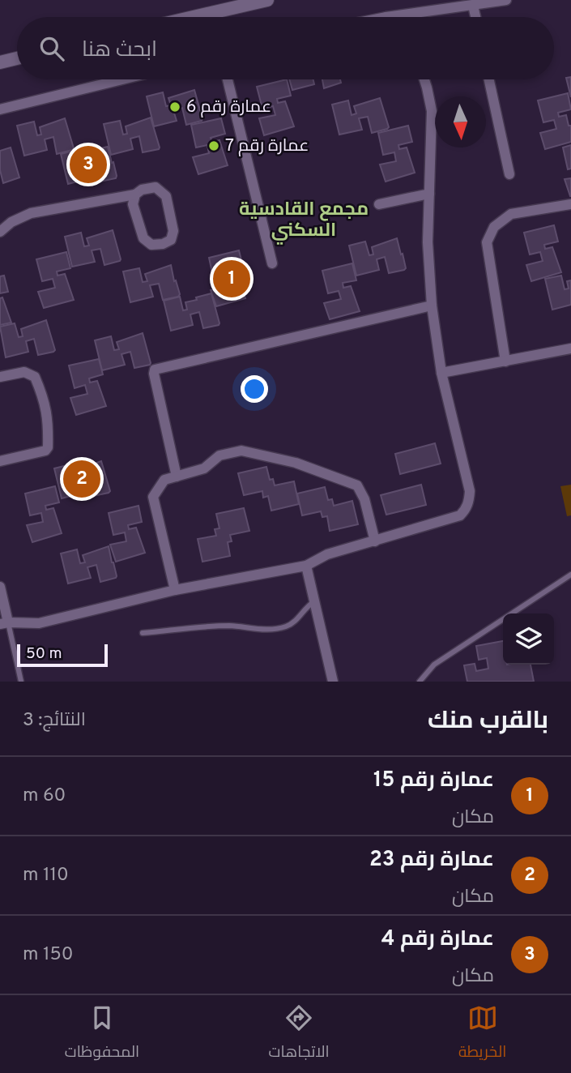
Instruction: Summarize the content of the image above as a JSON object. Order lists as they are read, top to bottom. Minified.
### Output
{"districts":["مجمع القادسية السكني"],"places":["عمارة رقم 6","عمارة رقم 7"],"scale_bar":"50 m","north":"bottom","page":{"search":"ابحث هنا","pins":["3","1","2"],"scale":"50 m","heading":["بالقرب منك","النتائج: 3"],"list":[{"mark":"1","name":"عمارة رقم 15","note":"مكان","value":"60 m"},{"mark":"2","name":"عمارة رقم 23","note":"مكان","value":"110 m"},{"mark":"3","name":"عمارة رقم 4","note":"مكان","value":"150 m"}],"nav":["الخريطة","الاتجاهات","المحفوظات"]}}
